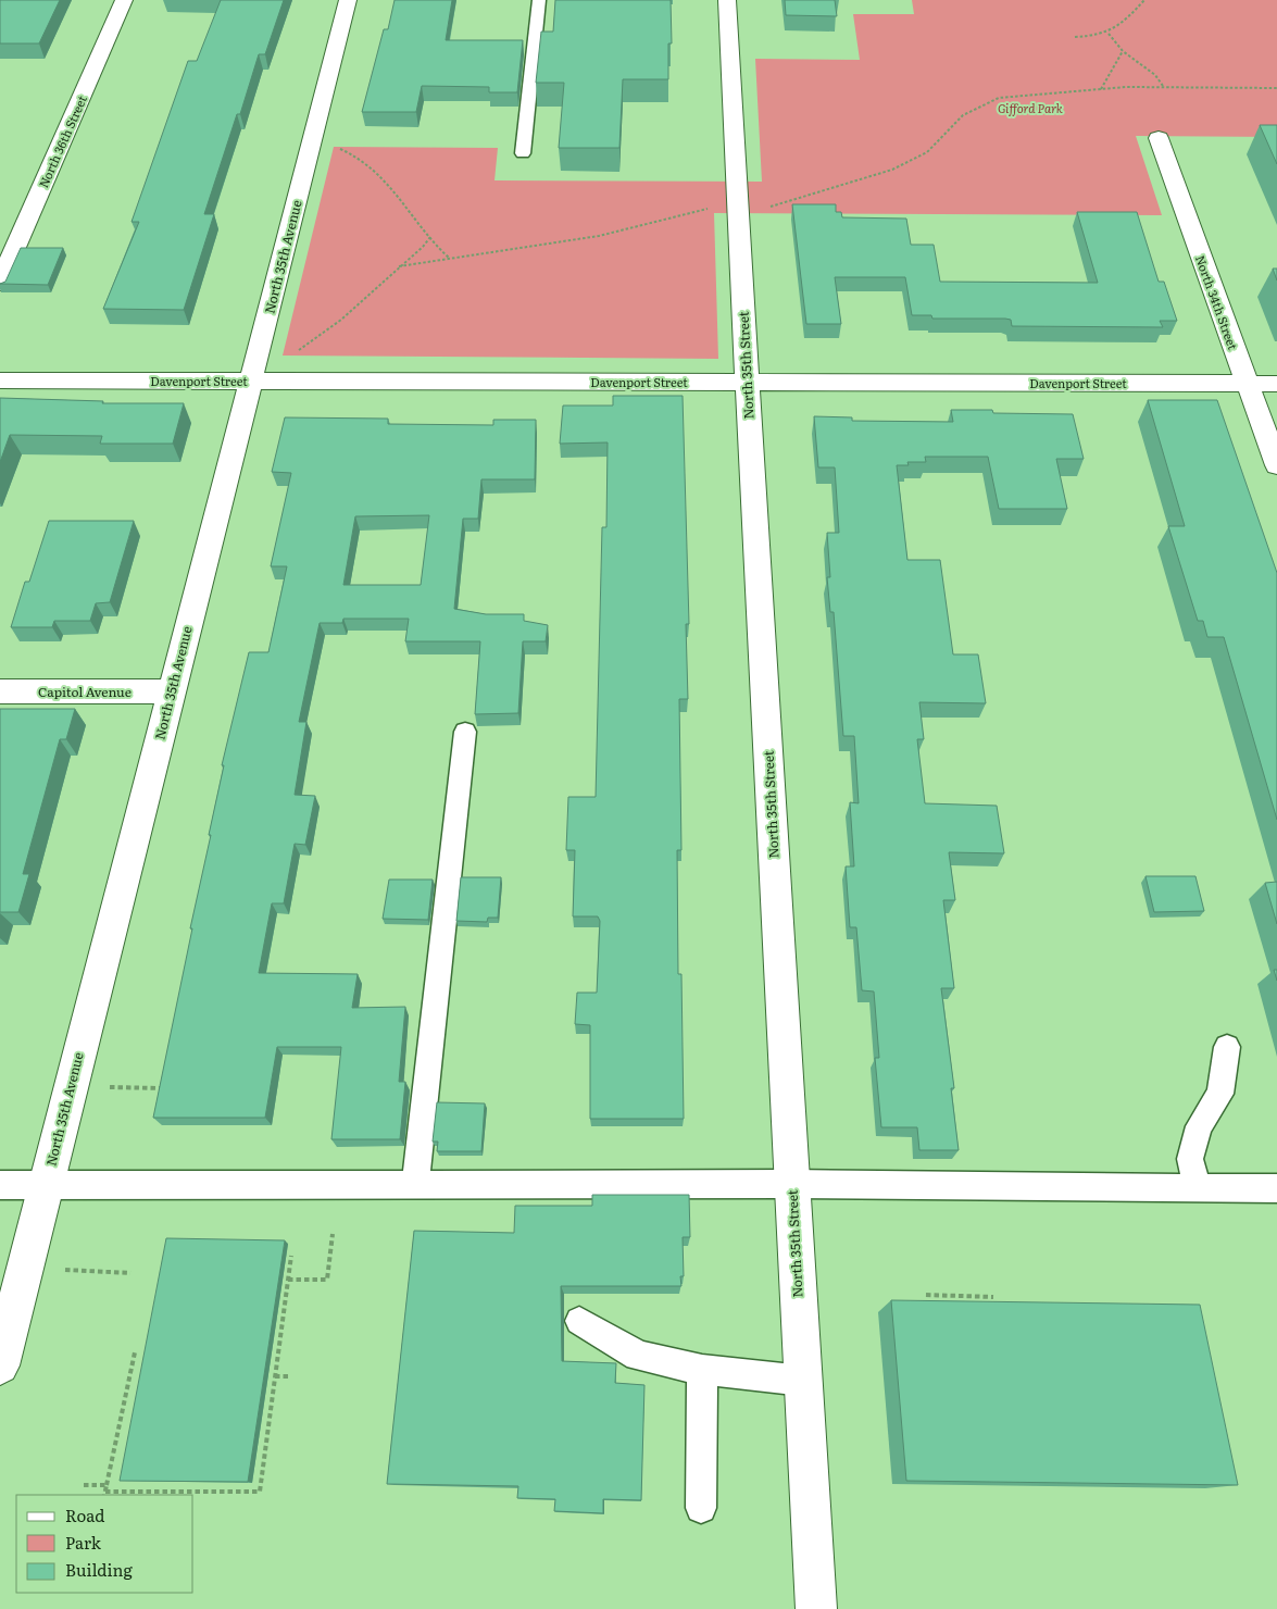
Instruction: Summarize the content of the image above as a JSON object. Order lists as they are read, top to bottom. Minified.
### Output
{"streets":{"street":["North 36th Street","North 35th Avenue","North 34th Street","North 35th Street","Davenport Street","Capitol Avenue"]},"crossings":[["North 35th Avenue","Davenport Street"],["North 35th Avenue","Capitol Avenue"],["North 34th Street","Davenport Street"],["North 35th Street","Davenport Street"]],"parks":["Gifford Park"],"legend":["Road","Park","Building"]}
